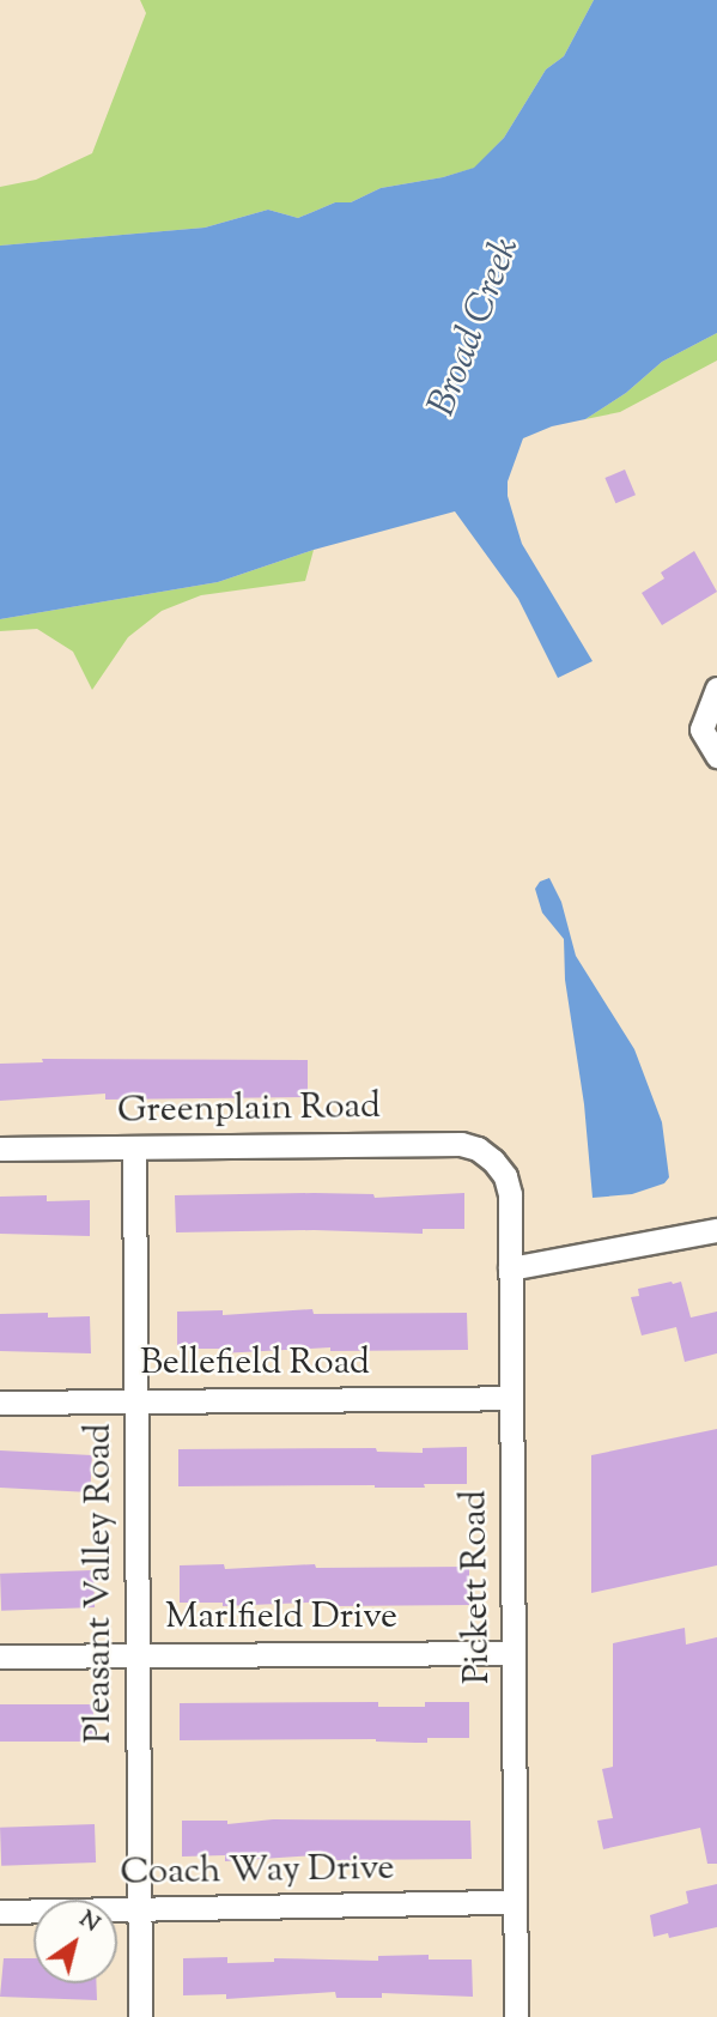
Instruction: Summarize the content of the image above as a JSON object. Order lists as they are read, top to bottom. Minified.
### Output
{"streets":{"street":["Greenplain Road","Bellefield Road","Pleasant Valley Road","Pickett Road","Marlfield Drive","Coach Way Drive"]},"crossings":[["Greenplain Road","Pleasant Valley Road"],["Greenplain Road","Pickett Road"],["Bellefield Road","Pleasant Valley Road"],["Bellefield Road","Pickett Road"],["Pleasant Valley Road","Marlfield Drive"],["Pleasant Valley Road","Coach Way Drive"],["Pickett Road","Marlfield Drive"],["Pickett Road","Coach Way Drive"]],"water":["Broad Creek"],"north":"top right"}
